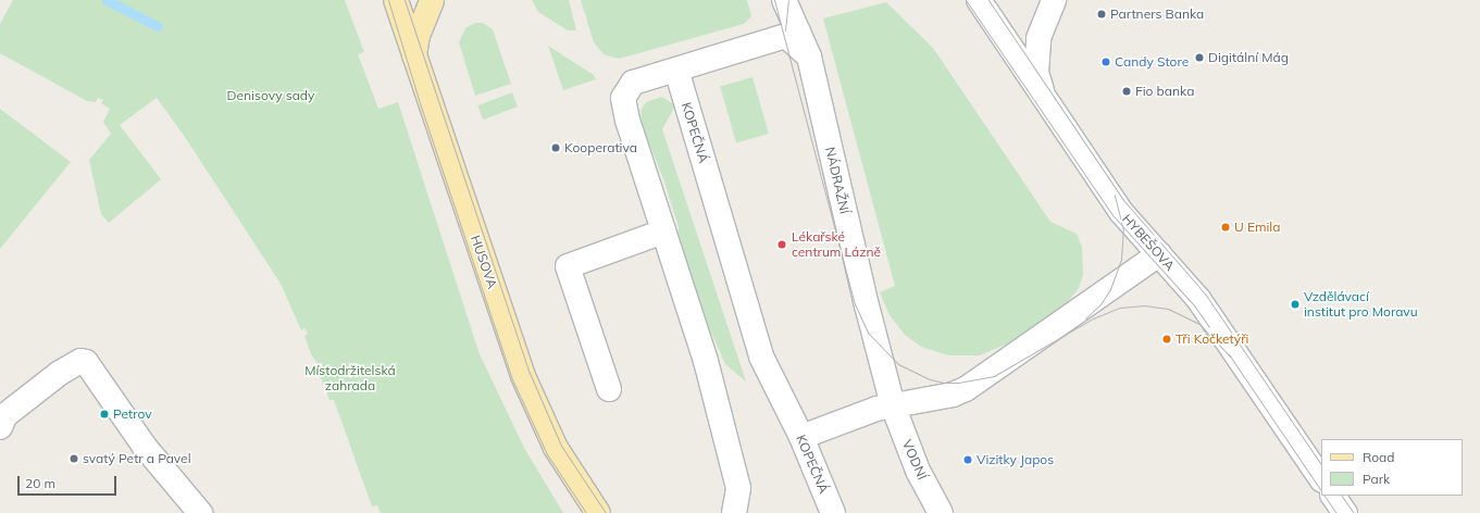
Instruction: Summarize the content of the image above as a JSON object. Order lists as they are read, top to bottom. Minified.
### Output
{"streets":{"main road":["HUSOVA"],"street":["KOPEČNÁ","NÁDRAŽNÍ","HYBEŠOVA","VODNÍ"]},"crossings":[["NÁDRAŽNÍ","VODNÍ"]],"parks":["Denisovy sady","Místodržitelská zahrada"],"places":["Partners Banka","Digitální Mág","Candy Store","Fio banka","Kooperativa","U Emila","Lékařské centrum Lázně","Vzdělávací institut pro Moravu","Tři Kočketýři","Petrov","svatý Petr a Pavel","Vizitky Japos"],"legend":["Road","Park"],"scale_bar":"20 m"}
